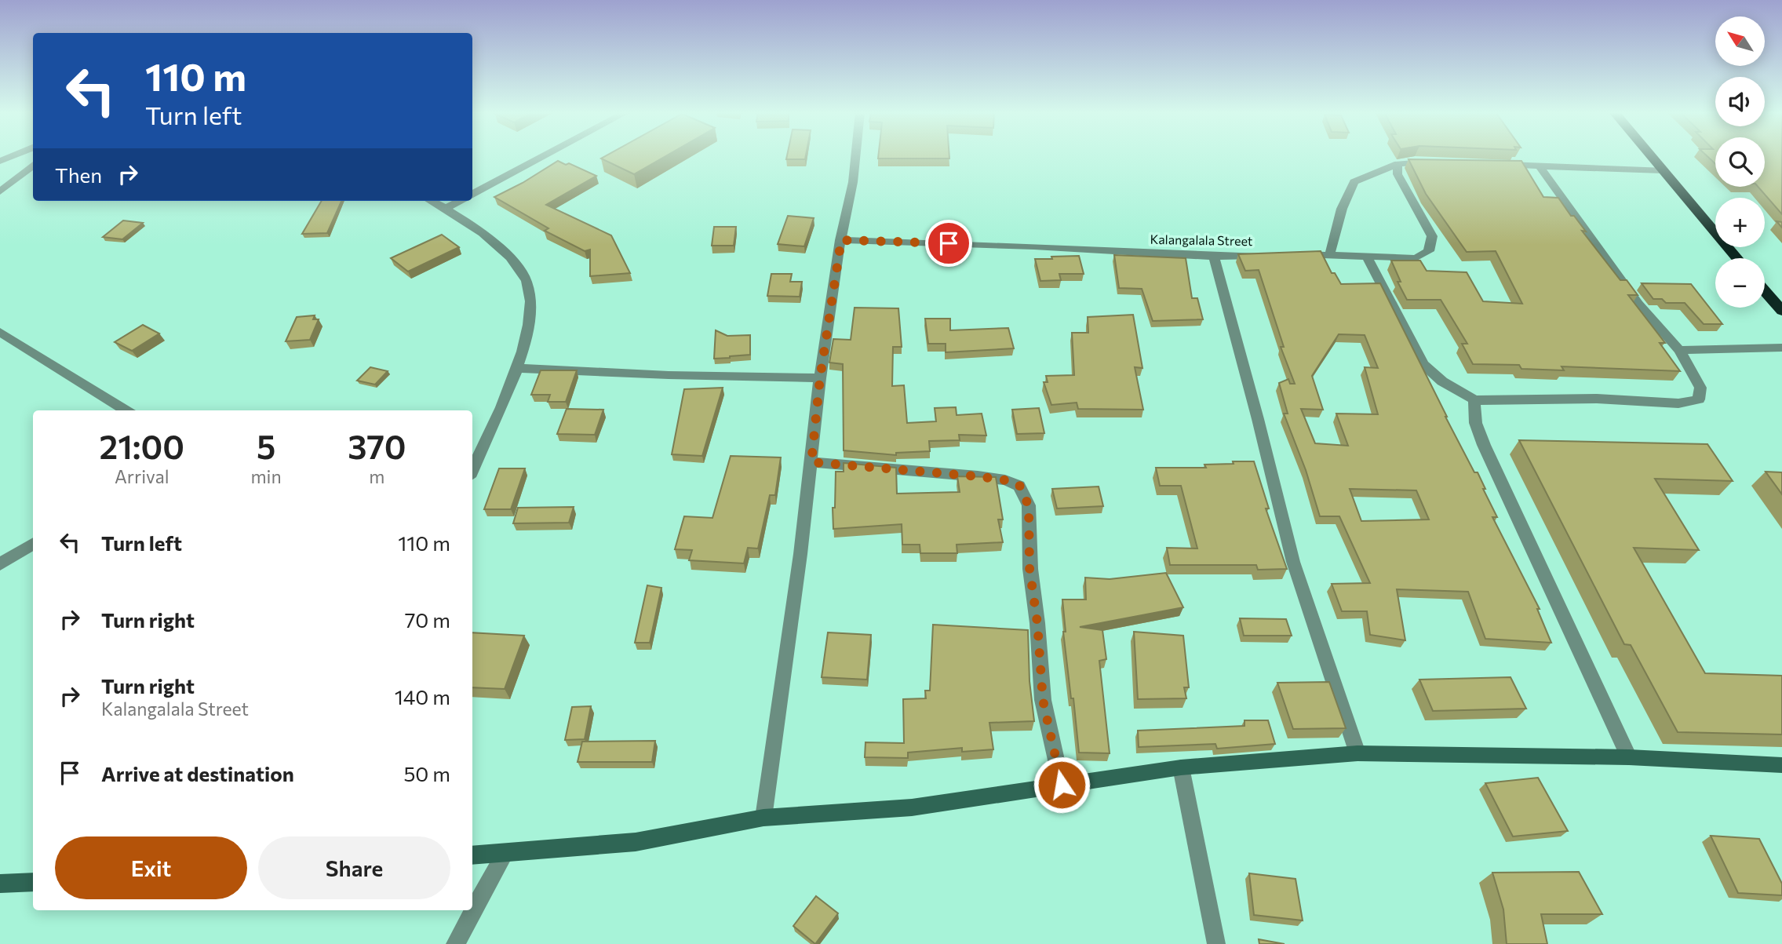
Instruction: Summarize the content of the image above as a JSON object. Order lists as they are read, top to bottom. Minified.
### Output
{"streets":{"street":["Kalangalala Street"]},"north":"top left","page":{"map_buttons":["+","−"],"turn":["110 m","Turn left"],"then":"Then","eta":["21:00","Arrival","5","min","370","m"],"list":[{"name":"Turn left","value":"110 m"},{"name":"Turn right","value":"70 m"},{"name":"Turn right","note":"Kalangalala Street","value":"140 m"},{"name":"Arrive at destination","value":"50 m"}],"buttons":["Exit","Share"]}}
